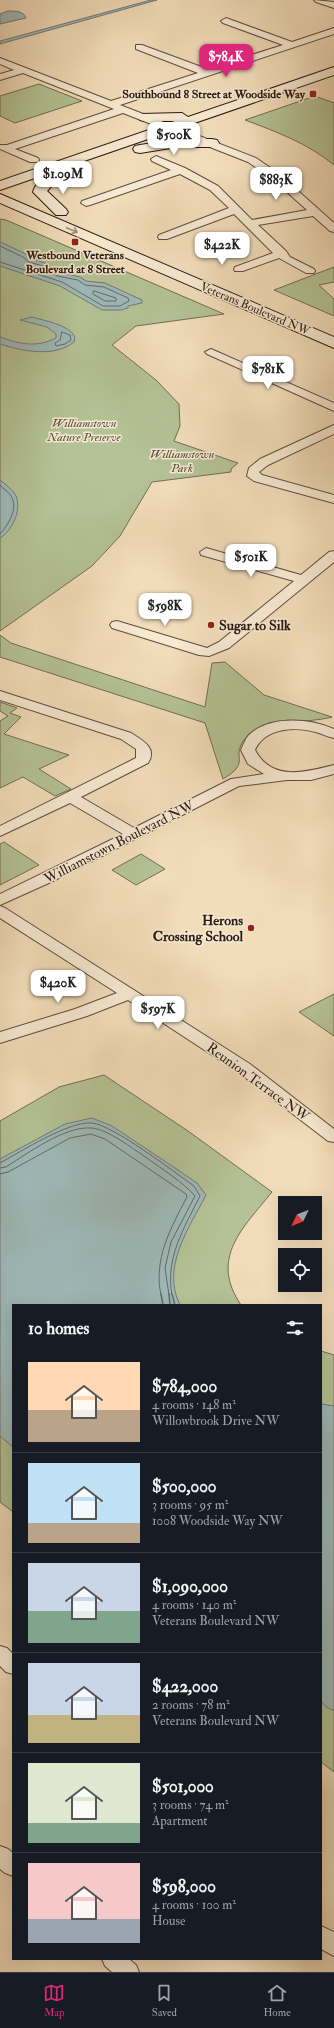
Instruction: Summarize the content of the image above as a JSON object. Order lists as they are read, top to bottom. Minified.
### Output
{"streets":{"main road":["Veterans Boulevard NW"],"street":["Williamstown Boulevard NW","Reunion Terrace NW"]},"parks":["Williamstown Nature Preserve","Williamstown Park"],"places":{"transit":["Southbound 8 Street at Woodside Way","Westbound Veterans Boulevard at 8 Street"],"other":["Sugar to Silk","Herons Crossing School"]},"north":"bottom left","page":{"price":["$784K","$500K","$1.09M","$883K","$422K","$781K","$501K","$598K","$420K","$597K"],"heading":"10 homes","list":[{"name":"$784,000","note":"4 rooms · 148 m² · Willowbrook Drive NW"},{"name":"$500,000","note":"3 rooms · 95 m² · 1008 Woodside Way NW"},{"name":"$1,090,000","note":"4 rooms · 140 m² · Veterans Boulevard NW"},{"name":"$422,000","note":"2 rooms · 78 m² · Veterans Boulevard NW"},{"name":"$501,000","note":"3 rooms · 74 m² · Apartment"},{"name":"$598,000","note":"4 rooms · 100 m² · House"}],"tabs":["Map","Saved","Home"]}}
